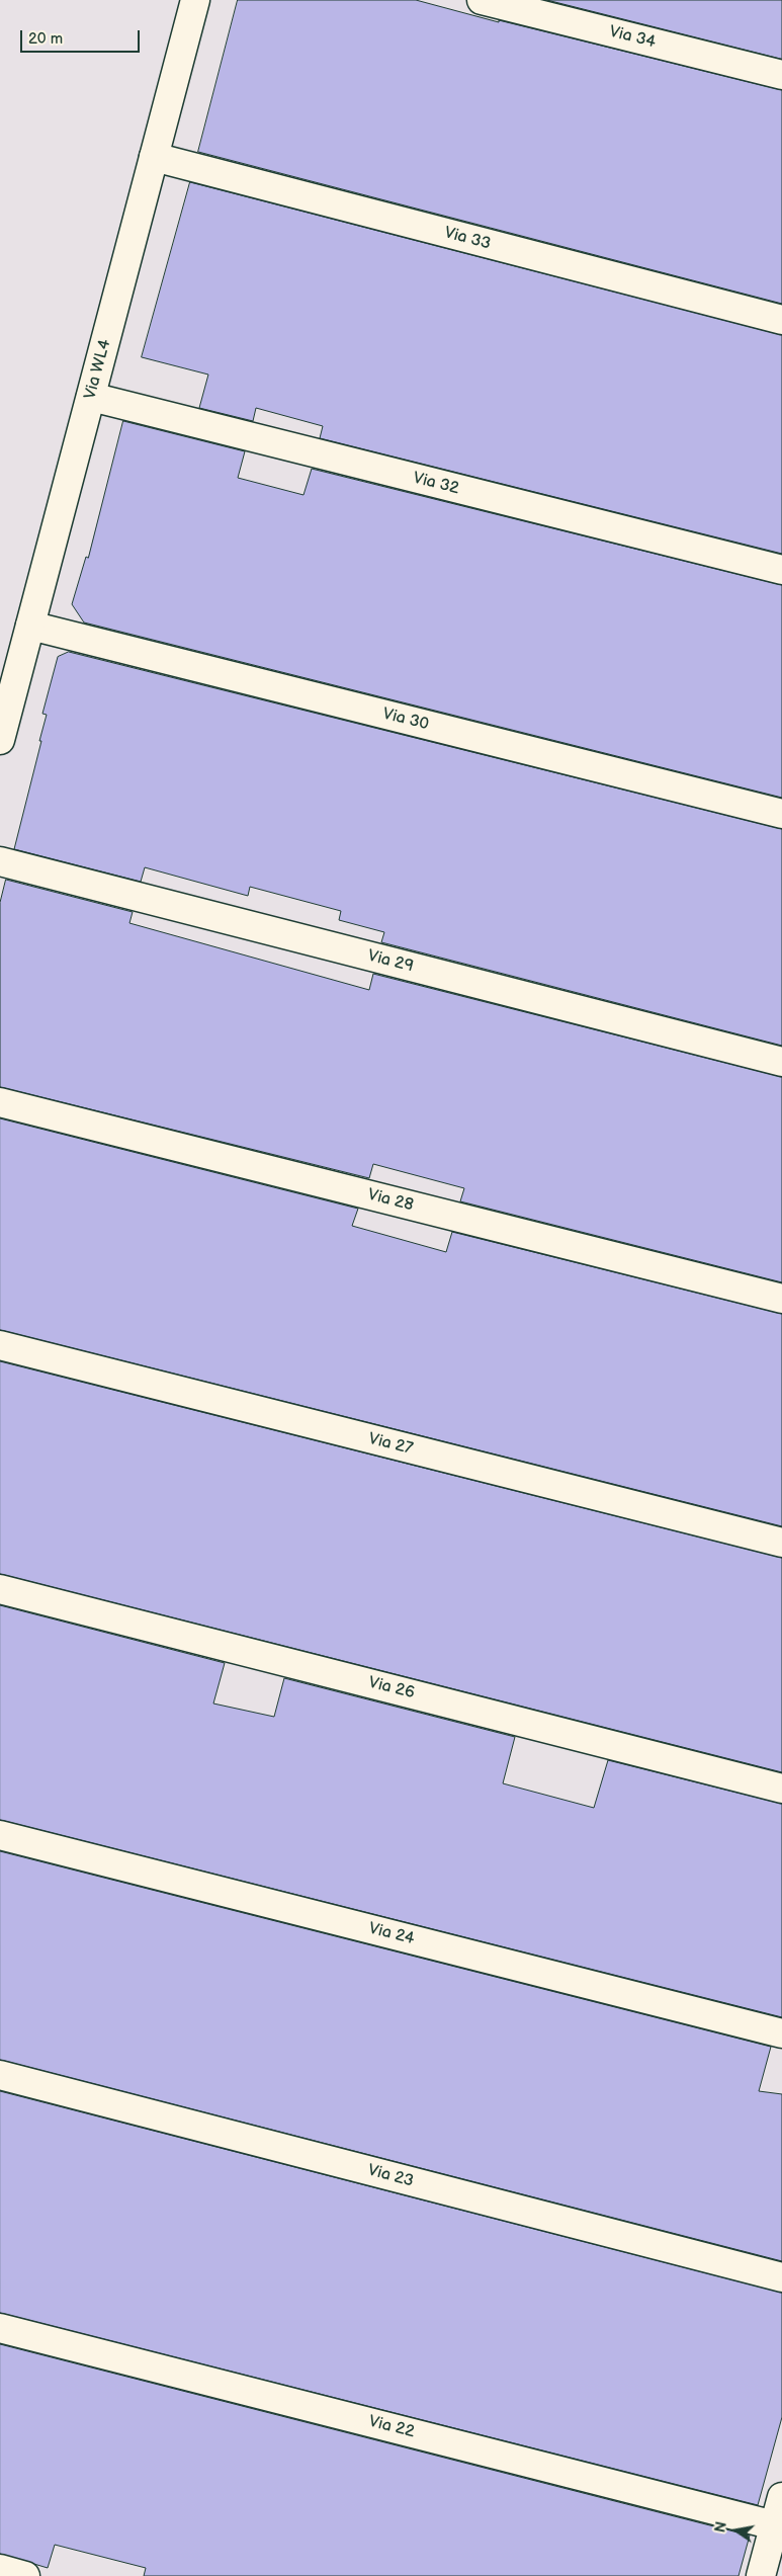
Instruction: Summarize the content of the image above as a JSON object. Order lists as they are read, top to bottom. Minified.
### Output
{"streets":{"street":["Via 34","Via 33","Via WL4","Via 32","Via 30","Via 29","Via 28","Via 27","Via 26","Via 24","Via 23","Via 22"]},"crossings":[["Via 33","Via WL4"],["Via WL4","Via 32"],["Via WL4","Via 30"]],"scale_bar":"20 m","north":"left"}
